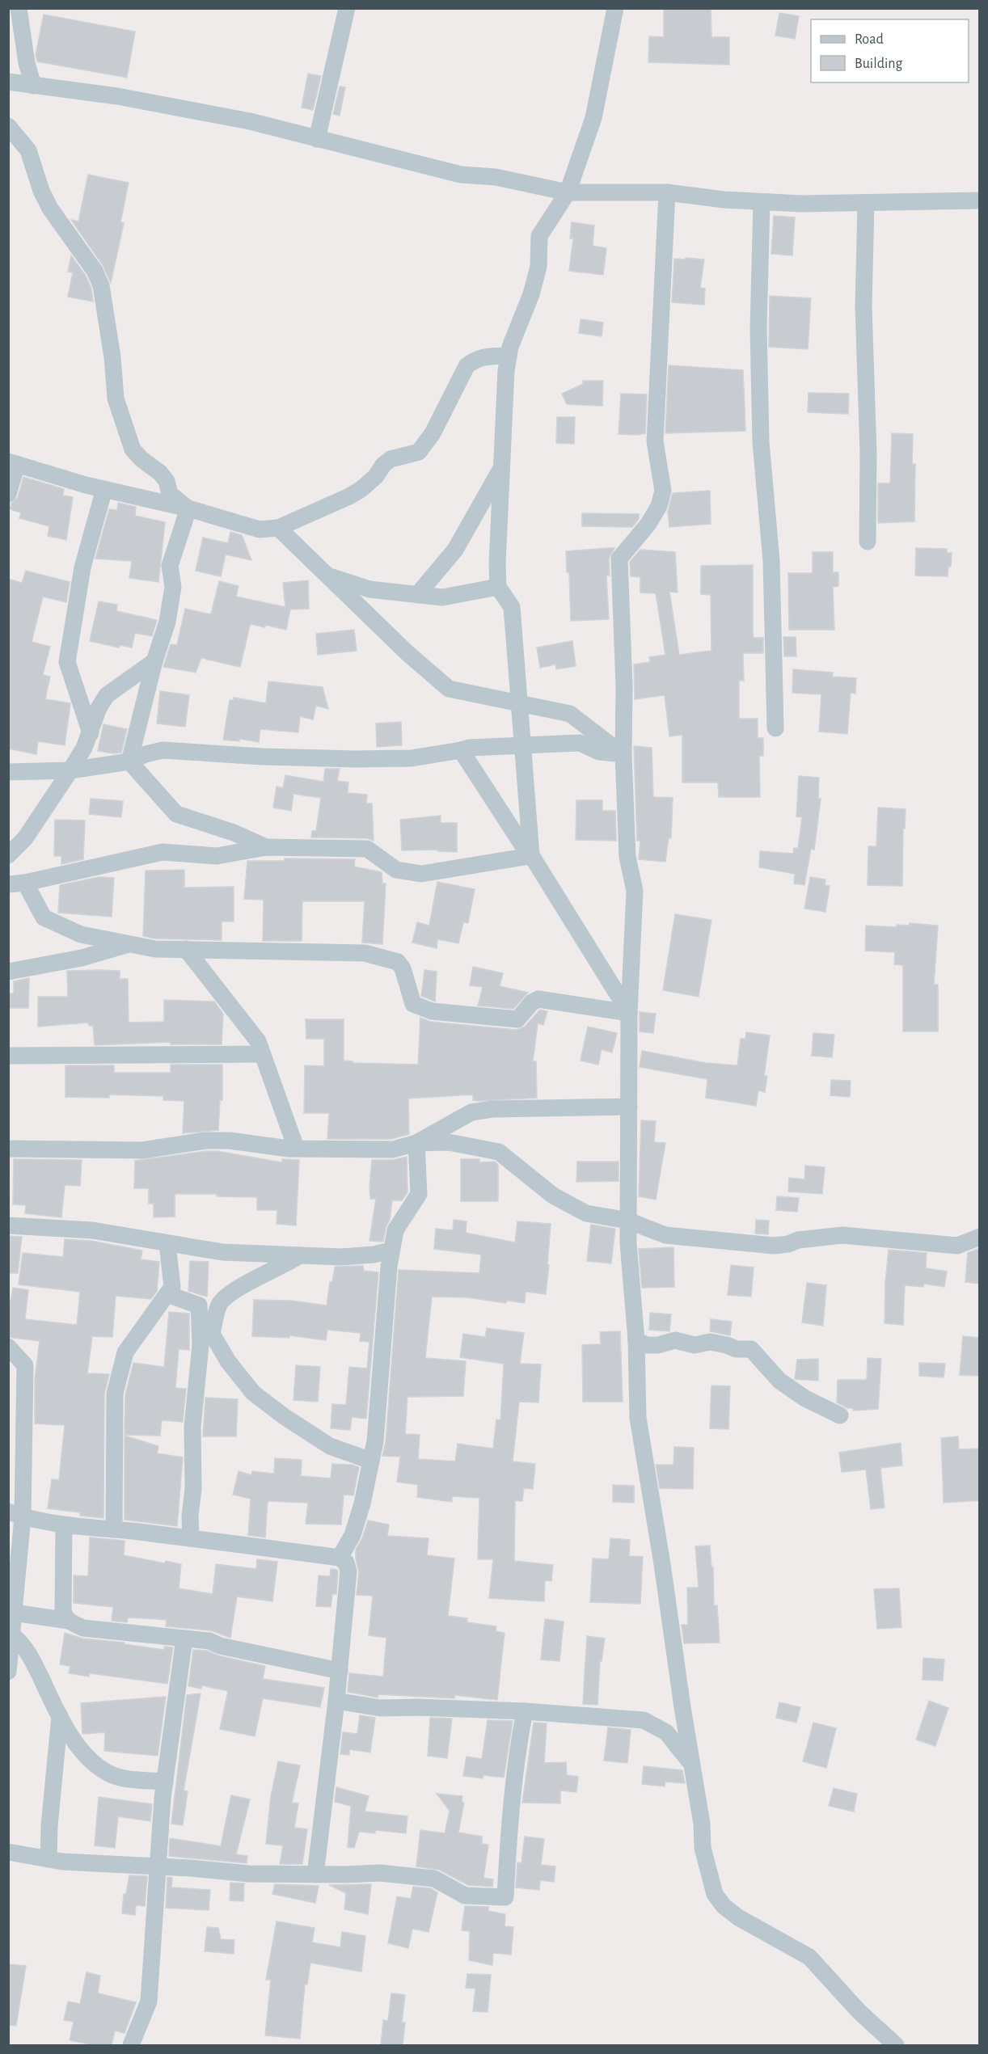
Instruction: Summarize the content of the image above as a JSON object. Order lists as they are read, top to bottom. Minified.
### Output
{"legend":["Road","Building"]}
